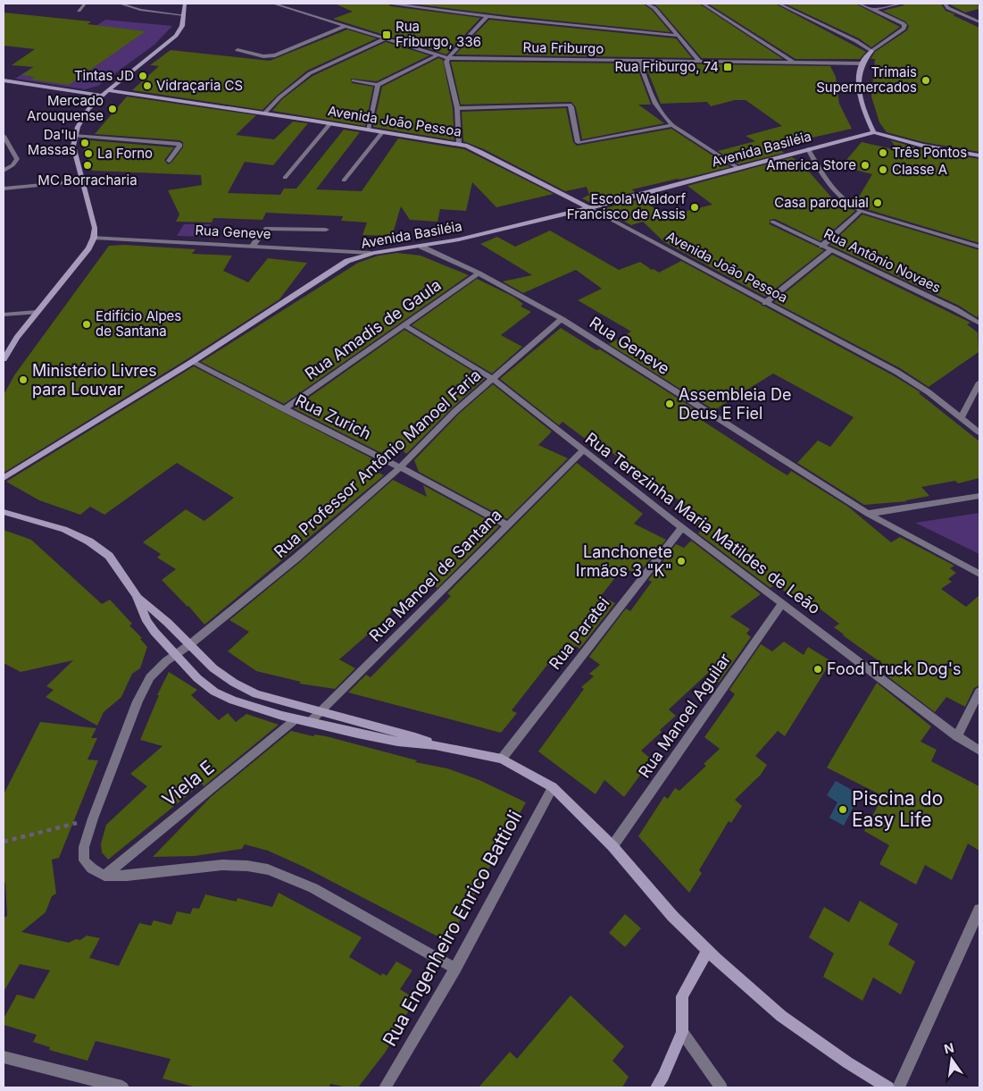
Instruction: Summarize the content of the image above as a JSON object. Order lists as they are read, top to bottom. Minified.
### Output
{"streets":{"street":["Rua Friburgo","Avenida João Pessoa","Avenida Basiléia","Rua Geneve","Rua Antônio Novaes","Rua Amadis de Gaula","Rua Zurich","Rua Professor Antônio Manoel Faria","Rua Terezinha Maria Matildes de Leão","Rua Manoel de Santana","Rua Paratei","Rua Manoel Aguilar","Viela E","Rua Engenheiro Enrico Battioli"]},"crossings":[["Avenida João Pessoa","Avenida Basiléia"],["Avenida Basiléia","Rua Geneve"],["Avenida Basiléia","Rua Zurich"],["Rua Geneve","Rua Amadis de Gaula"],["Rua Geneve","Rua Professor Antônio Manoel Faria"],["Rua Amadis de Gaula","Rua Zurich"],["Rua Amadis de Gaula","Rua Terezinha Maria Matildes de Leão"],["Rua Zurich","Rua Professor Antônio Manoel Faria"],["Rua Zurich","Rua Manoel de Santana"],["Rua Professor Antônio Manoel Faria","Rua Terezinha Maria Matildes de Leão"],["Rua Professor Antônio Manoel Faria","Viela E"],["Rua Terezinha Maria Matildes de Leão","Rua Manoel de Santana"],["Rua Terezinha Maria Matildes de Leão","Rua Paratei"],["Rua Terezinha Maria Matildes de Leão","Rua Manoel Aguilar"]],"places":{"transit":["Rua Friburgo, 336","Rua Friburgo, 74"],"other":["Tintas JD","Trimais Supermercados","Vidraçaria CS","Mercado Arouquense","Da'lu Massas","Três Pontos","La Forno","MC Borracharia","America Store","Classe A","Casa paroquial","Escola Waldorf Francisco de Assis","Edifício Alpes de Santana","Ministério Livres para Louvar","Assembleia De Deus E Fiel","Lanchonete Irmãos 3 \"K\"","Food Truck Dog's","Piscina do Easy Life"]},"north":"top"}
